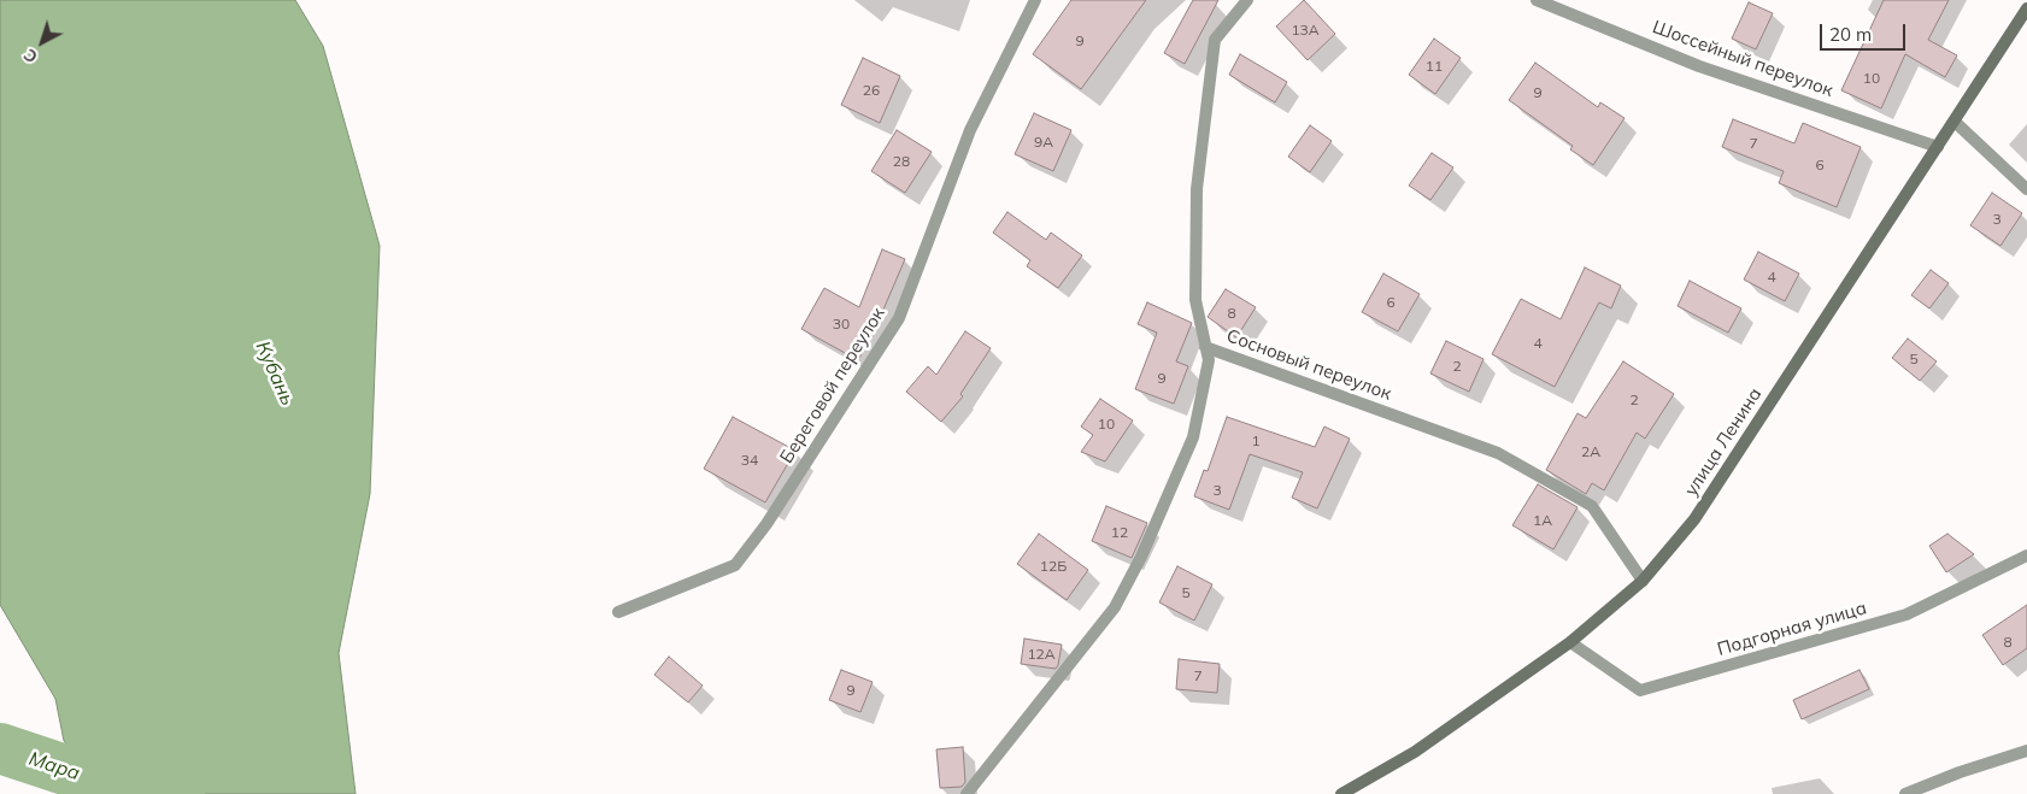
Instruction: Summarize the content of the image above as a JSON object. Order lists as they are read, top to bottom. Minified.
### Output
{"streets":{"main road":["улица Ленина"],"street":["Шоссейный переулок","Сосновый переулок","Береговой переулок","Подгорная улица"]},"crossings":[["Шоссейный переулок","улица Ленина"],["Сосновый переулок","улица Ленина"],["улица Ленина","Подгорная улица"]],"water":["Кубань","Мара"],"house_numbers":["13А","9","11","10","26","9","9А","7","28","6","3","4","6","8","30","4","5","2","9","2","10","1","2А","34","3","1А","12","12Б","5","8","12А","7","9"],"scale_bar":"20 m","north":"bottom left"}
